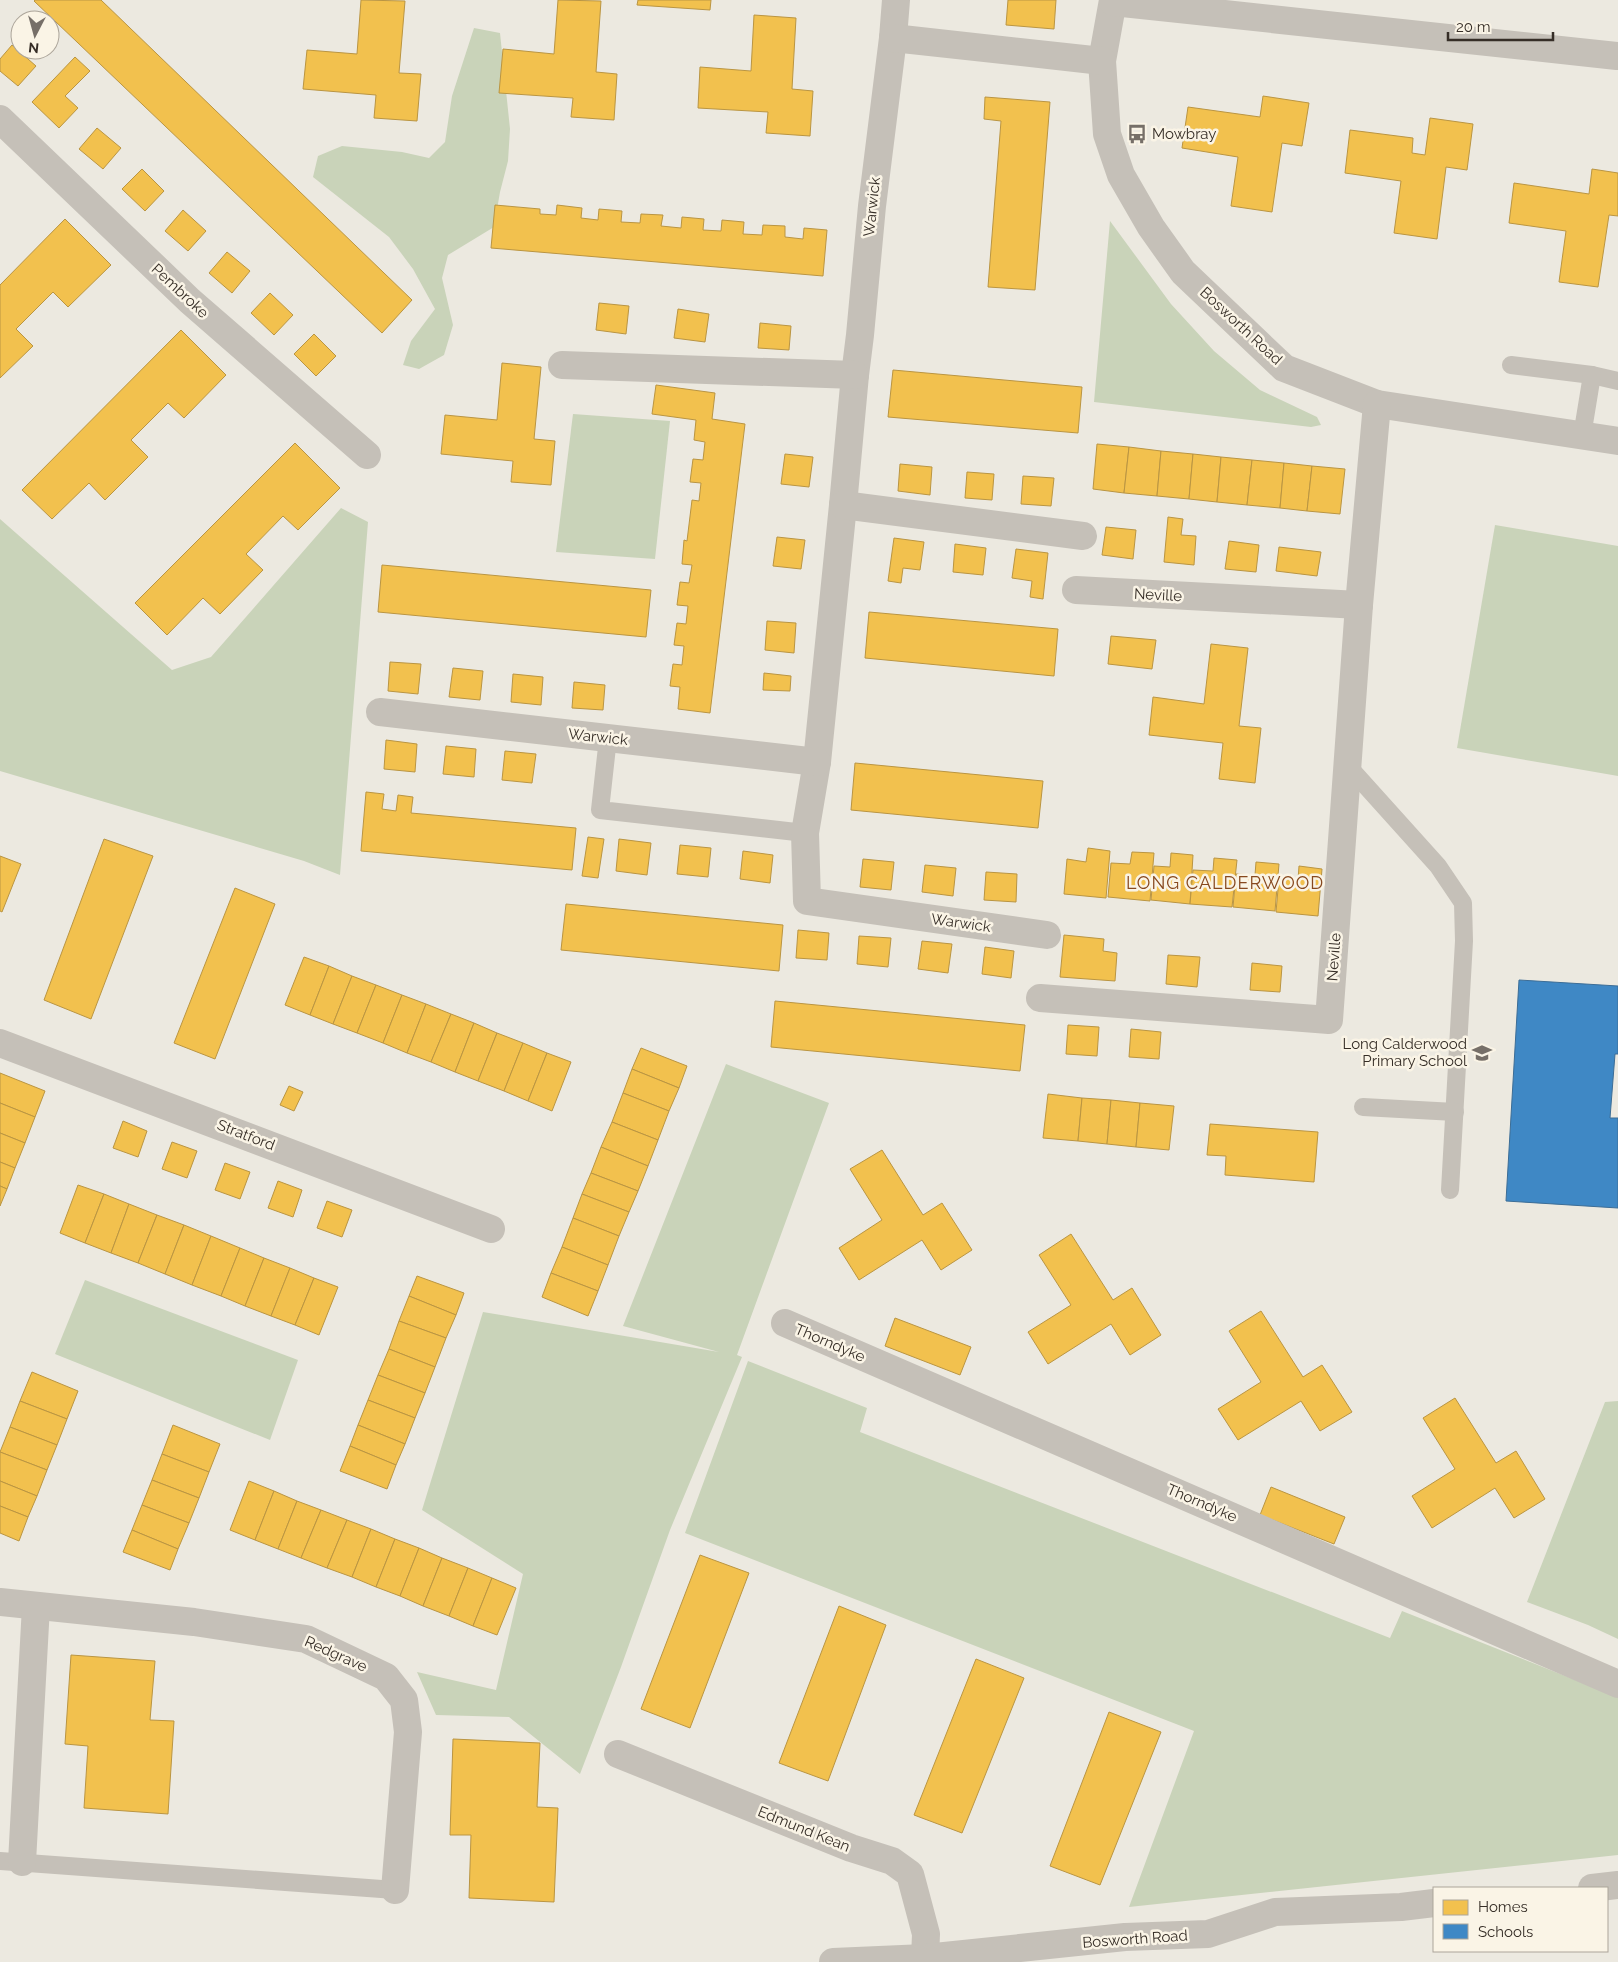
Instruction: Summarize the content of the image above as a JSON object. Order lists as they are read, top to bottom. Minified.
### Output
{"streets":{"street":["Warwick","Pembroke","Bosworth Road","Neville","Stratford","Thorndyke","Redgrave","Edmund Kean"]},"crossings":[["Bosworth Road","Neville"],["Bosworth Road","Edmund Kean"]],"districts":["LONG CALDERWOOD"],"places":{"bus stop":["Mowbray"],"school or university":["Long Calderwood Primary School"]},"legend":["Homes","Schools"],"scale_bar":"20 m","north":"bottom"}
